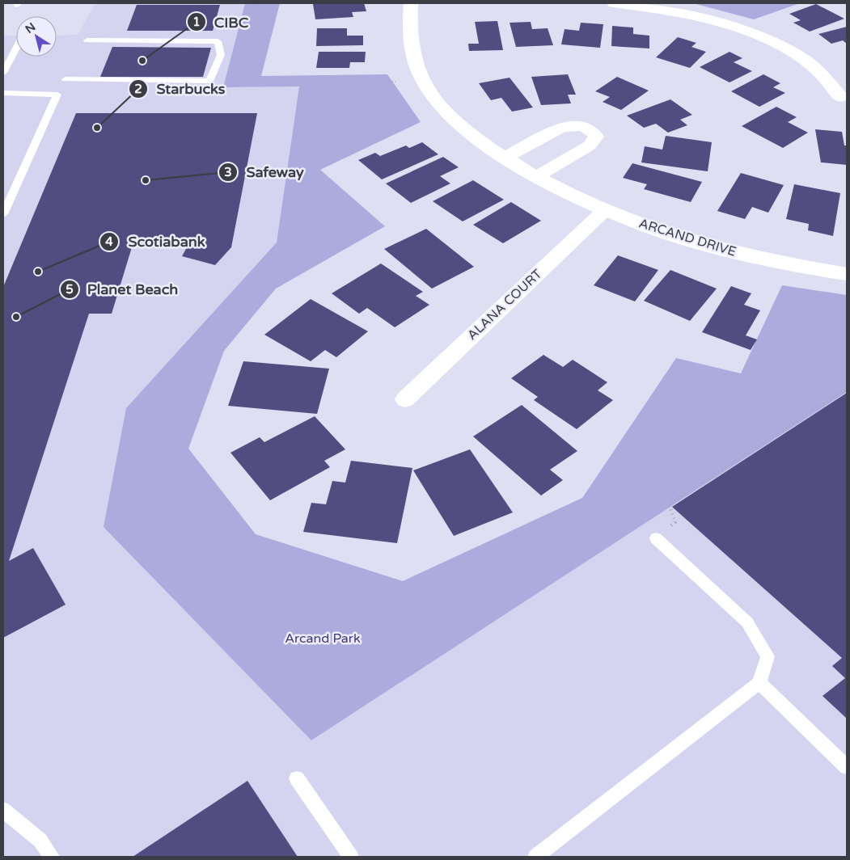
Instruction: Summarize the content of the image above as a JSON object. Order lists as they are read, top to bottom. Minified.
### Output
{"streets":{"street":["ARCAND DRIVE","ALANA COURT"]},"crossings":[["ARCAND DRIVE","ALANA COURT"]],"parks":["Arcand Park"],"places":["CIBC","Starbucks","Safeway","Scotiabank","Planet Beach"],"north":"top left"}
